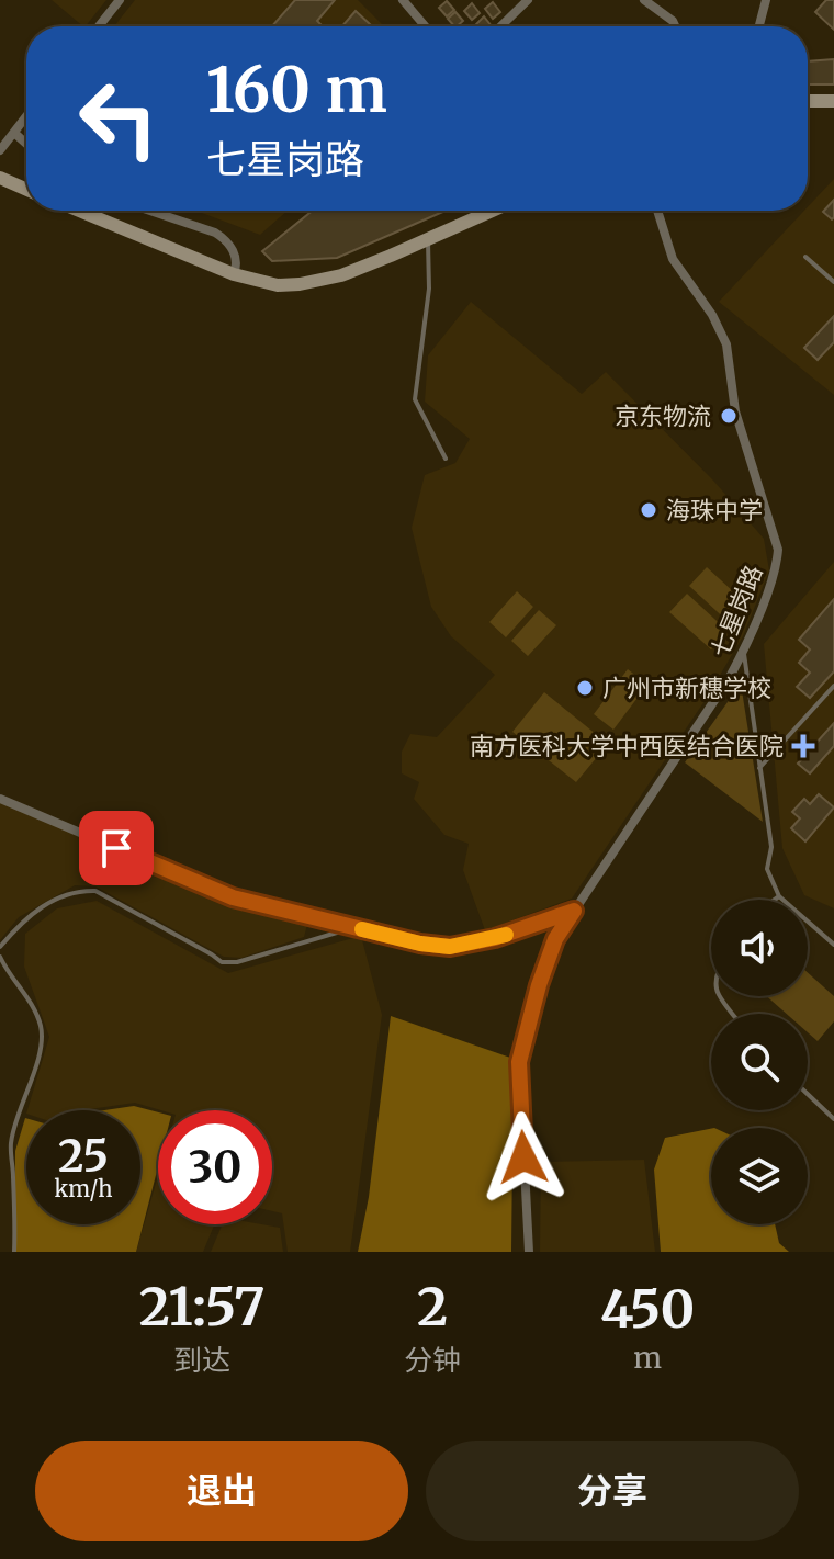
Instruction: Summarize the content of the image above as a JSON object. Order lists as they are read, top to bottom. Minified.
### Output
{"streets":{"street":["七星岗路"]},"places":{"other":["京东物流","海珠中学","广州市新穗学校"],"health":["南方医科大学中西医结合医院"]},"page":{"turn":["160 m","七星岗路"],"speed":"25 km/h","limit":"30","eta":["21:57","到达","2","分钟","450","m"],"buttons":["退出","分享"]}}
